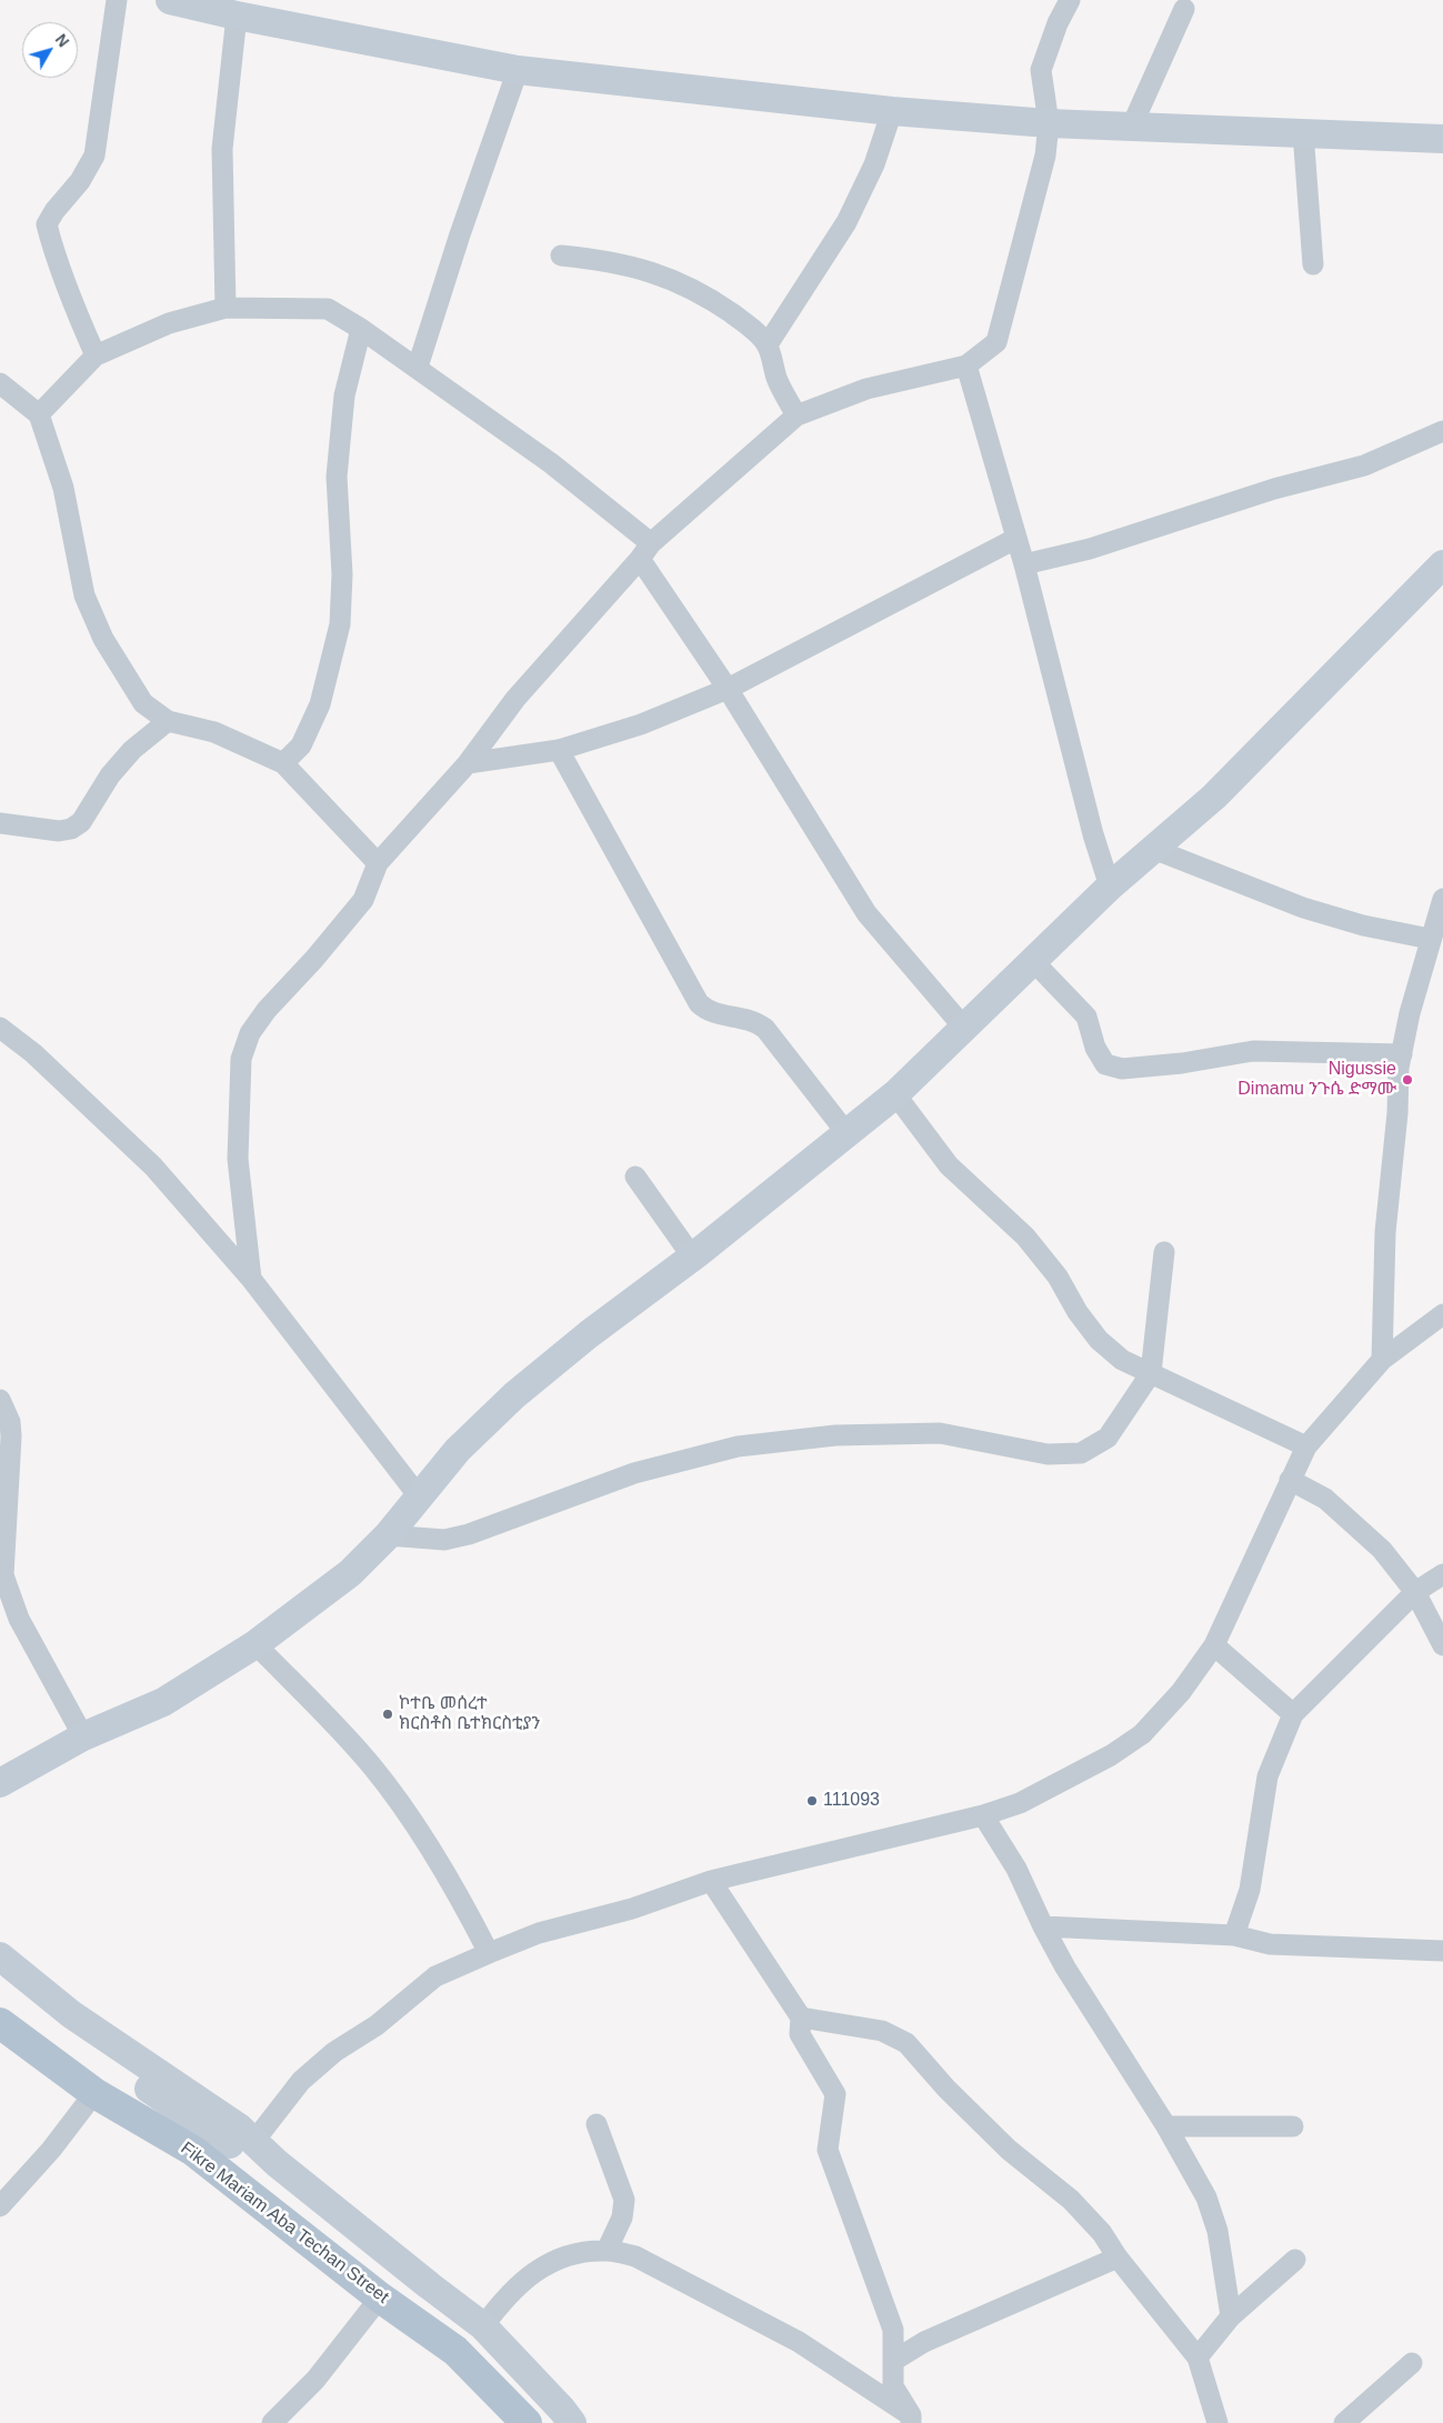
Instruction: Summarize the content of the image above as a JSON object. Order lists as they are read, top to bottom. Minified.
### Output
{"streets":{"main road":["Fikre Mariam Aba Techan Street"]},"places":["Nigussie Dimamu ንጉሴ ድማሙ","ኮተቤ መሰረተ ክርስቶስ ቤተክርስቲያን","111093"],"north":"top right"}
